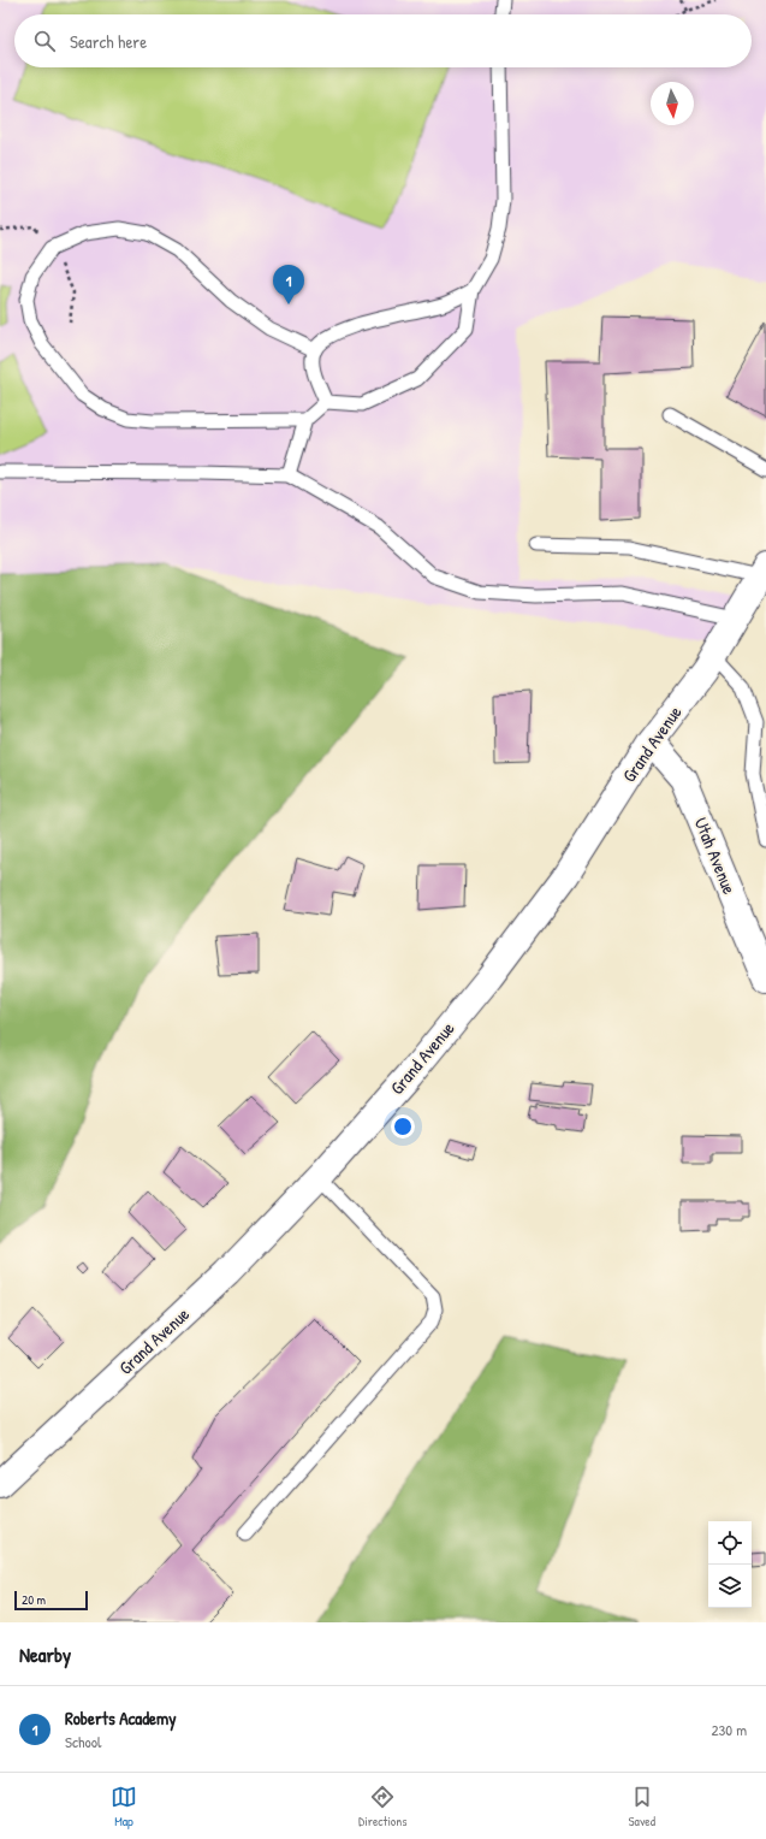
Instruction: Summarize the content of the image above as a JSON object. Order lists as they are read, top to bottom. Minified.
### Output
{"streets":{"street":["Grand Avenue","Utah Avenue"]},"crossings":[["Grand Avenue","Utah Avenue"]],"scale_bar":"20 m","north":"bottom","page":{"search":"Search here","pins":"1","scale":"20 m","heading":"Nearby","list":[{"mark":"1","name":"Roberts Academy","note":"School","value":"230 m"}],"nav":["Map","Directions","Saved"]}}
